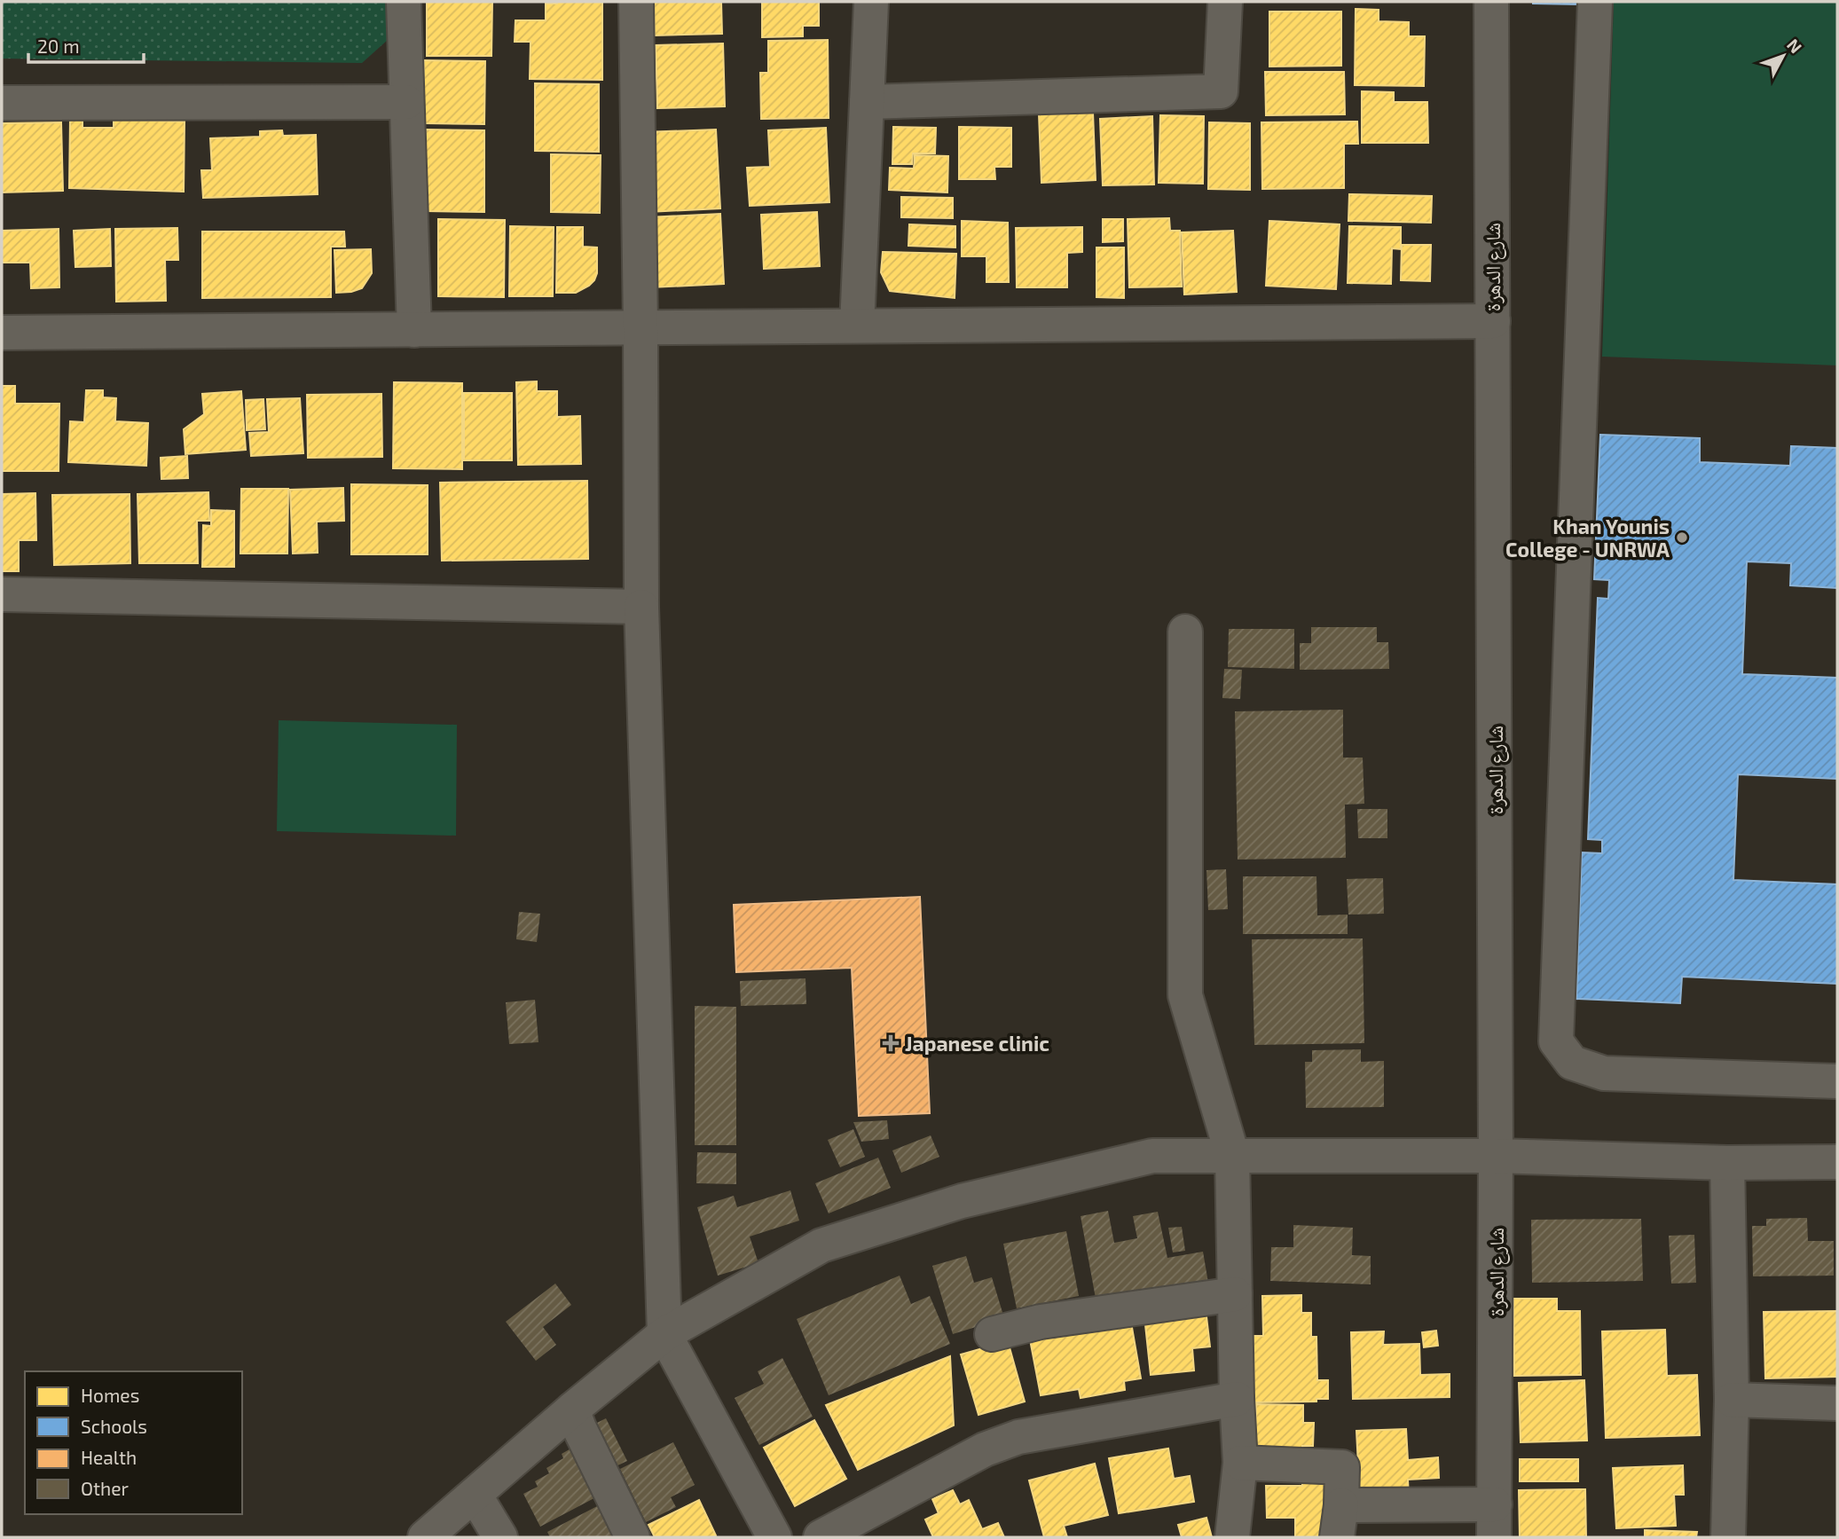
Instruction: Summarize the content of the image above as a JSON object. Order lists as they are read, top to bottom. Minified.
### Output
{"streets":{"street":["شارع الدهرة"]},"places":{"other":["Khan Younis College - UNRWA"],"health":["Japanese clinic"]},"legend":["Homes","Schools","Health","Other"],"scale_bar":"20 m","north":"top right"}
